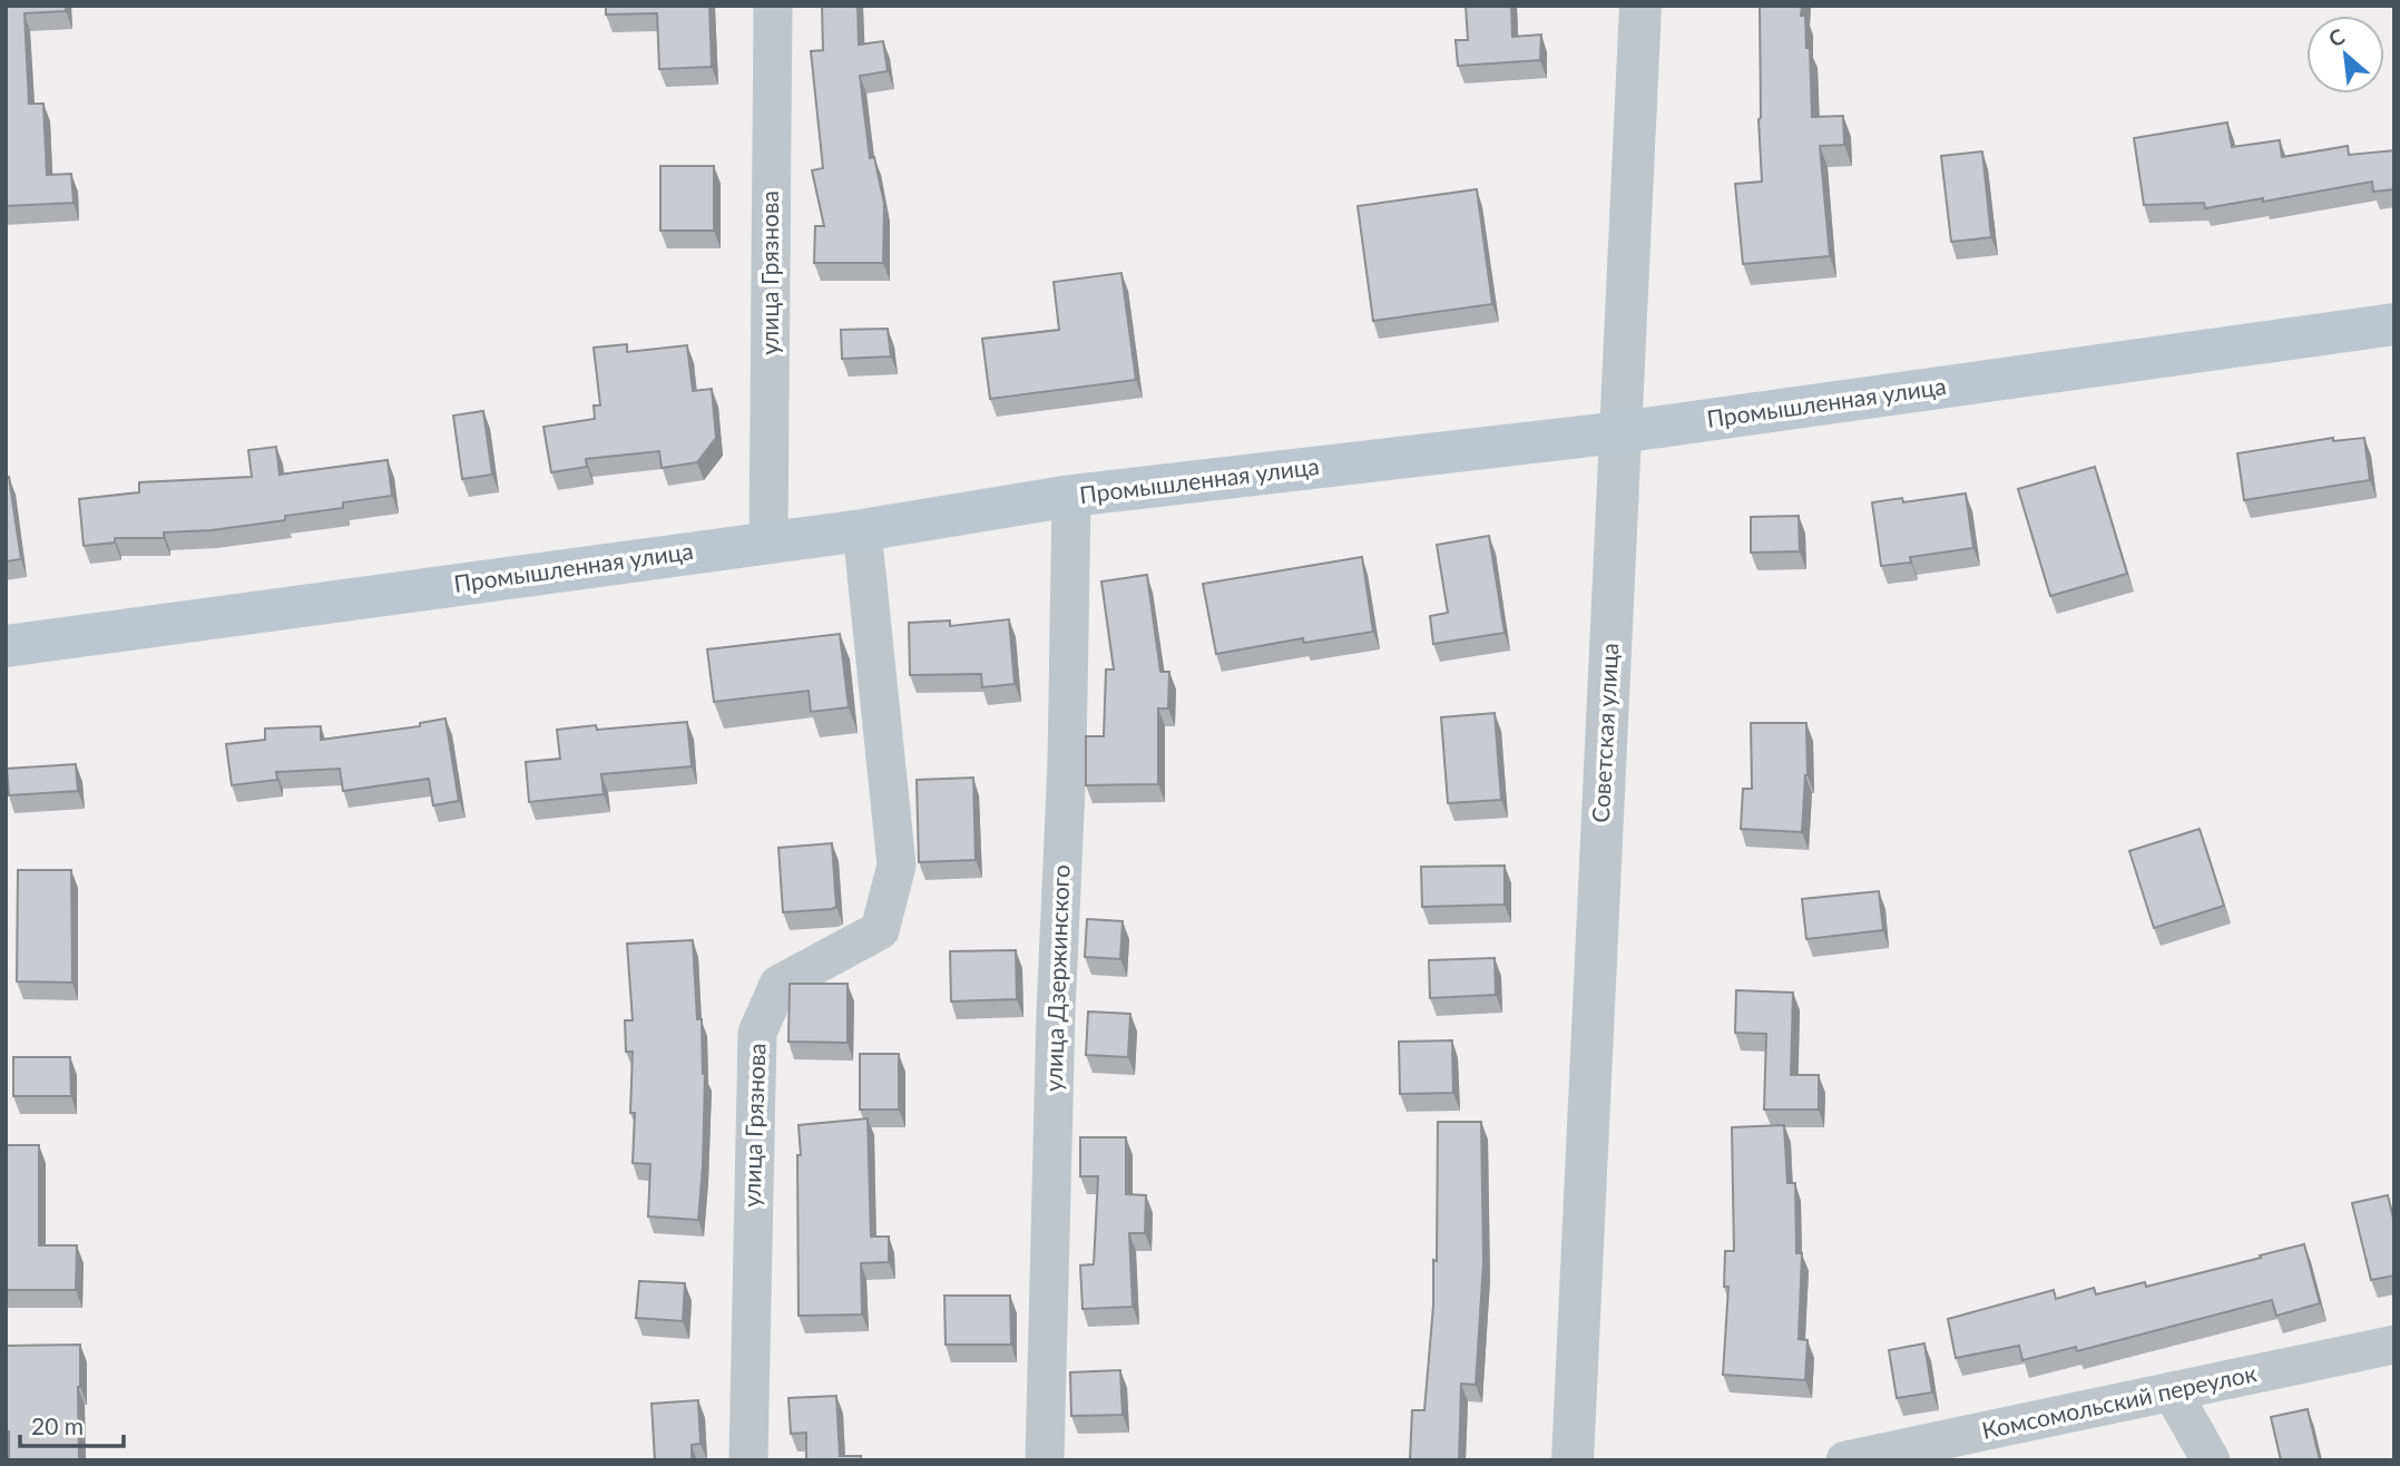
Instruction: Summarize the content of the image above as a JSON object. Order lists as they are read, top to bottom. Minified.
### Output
{"streets":{"main road":["Промышленная улица"],"street":["улица Грязнова","Советская улица","улица Дзержинского","Комсомольский переулок"]},"crossings":[["улица Грязнова","Промышленная улица"],["Промышленная улица","Советская улица"],["Промышленная улица","улица Дзержинского"]],"scale_bar":"20 m","north":"top left"}
